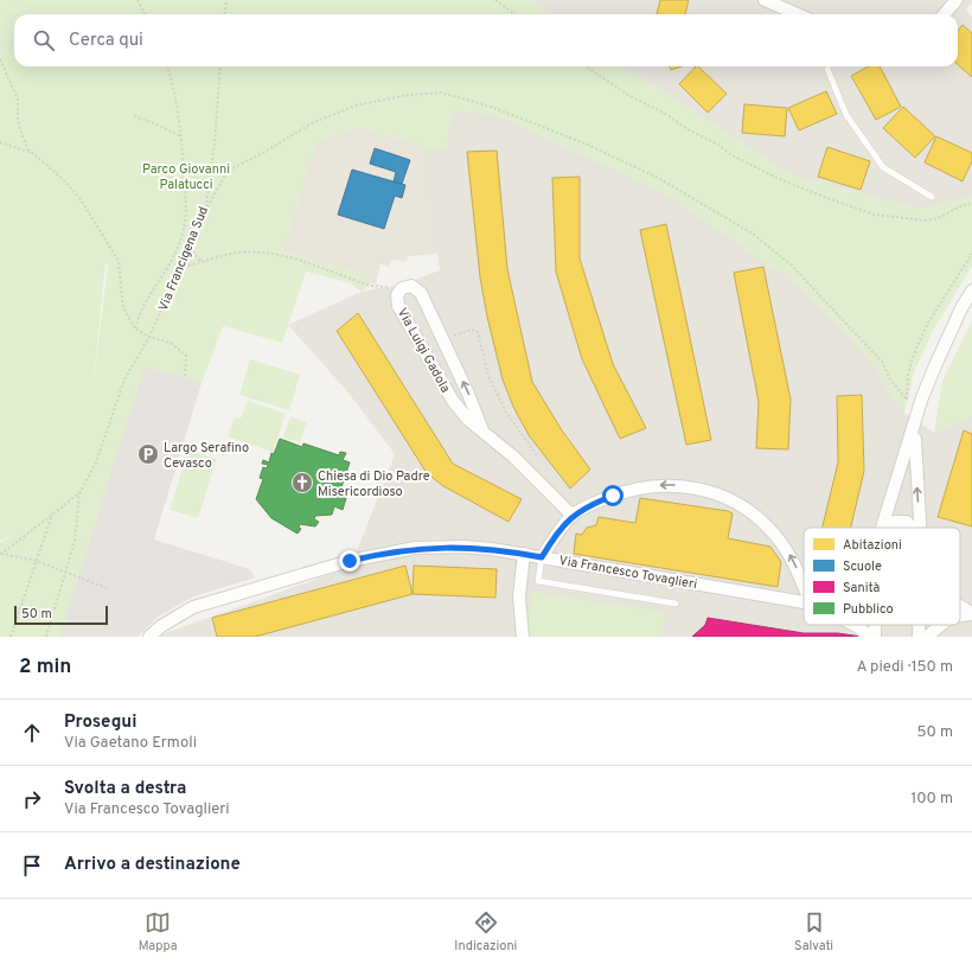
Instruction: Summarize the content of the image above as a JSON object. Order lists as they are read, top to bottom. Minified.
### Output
{"streets":{"street":["Via Luigi Gadola","Via Francesco Tovaglieri"],"path":["Via Francigena Sud"]},"parks":["Parco Giovanni Palatucci"],"places":{"parking":["Largo Serafino Cevasco"],"church":["Chiesa di Dio Padre Misericordioso"]},"legend":["Abitazioni","Scuole","Sanità","Pubblico"],"scale_bar":"50 m","page":{"search":"Cerca qui","scale":"50 m","heading":["2 min","A piedi · 150 m"],"list":[["Prosegui","Via Gaetano Ermoli","50 m"],["Svolta a destra","Via Francesco Tovaglieri","100 m"],"Arrivo a destinazione"],"nav":["Mappa","Indicazioni","Salvati"]}}
